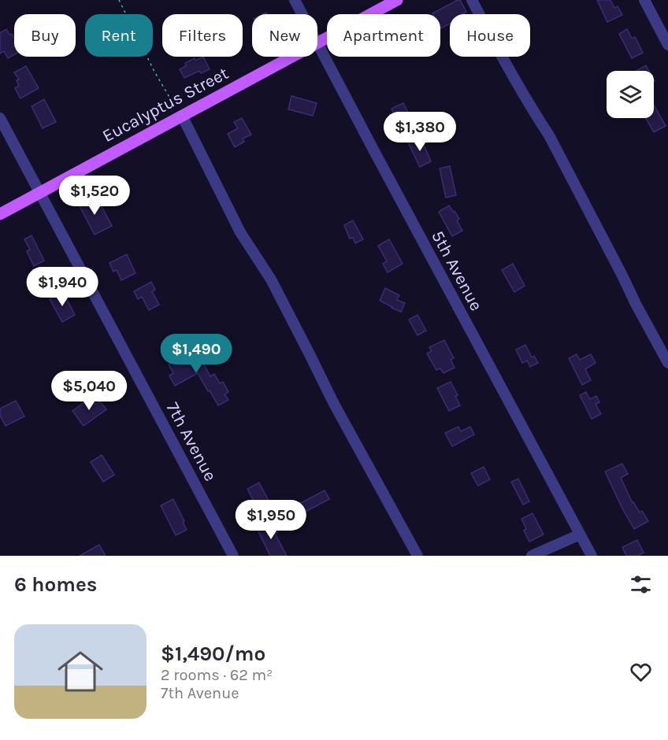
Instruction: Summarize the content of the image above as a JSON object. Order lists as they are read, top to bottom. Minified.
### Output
{"streets":{"main road":["Eucalyptus Street"],"street":["5th Avenue","7th Avenue"]},"crossings":[["Eucalyptus Street","5th Avenue"],["Eucalyptus Street","7th Avenue"]],"page":{"chip":["Buy","Rent","Filters","New","Apartment","House"],"price":["$1,380","$1,520","$1,940","$1,490","$5,040","$1,950"],"heading":"6 homes","list":[{"name":"$1,490/mo","note":"2 rooms · 62 m² · 7th Avenue"}]}}
